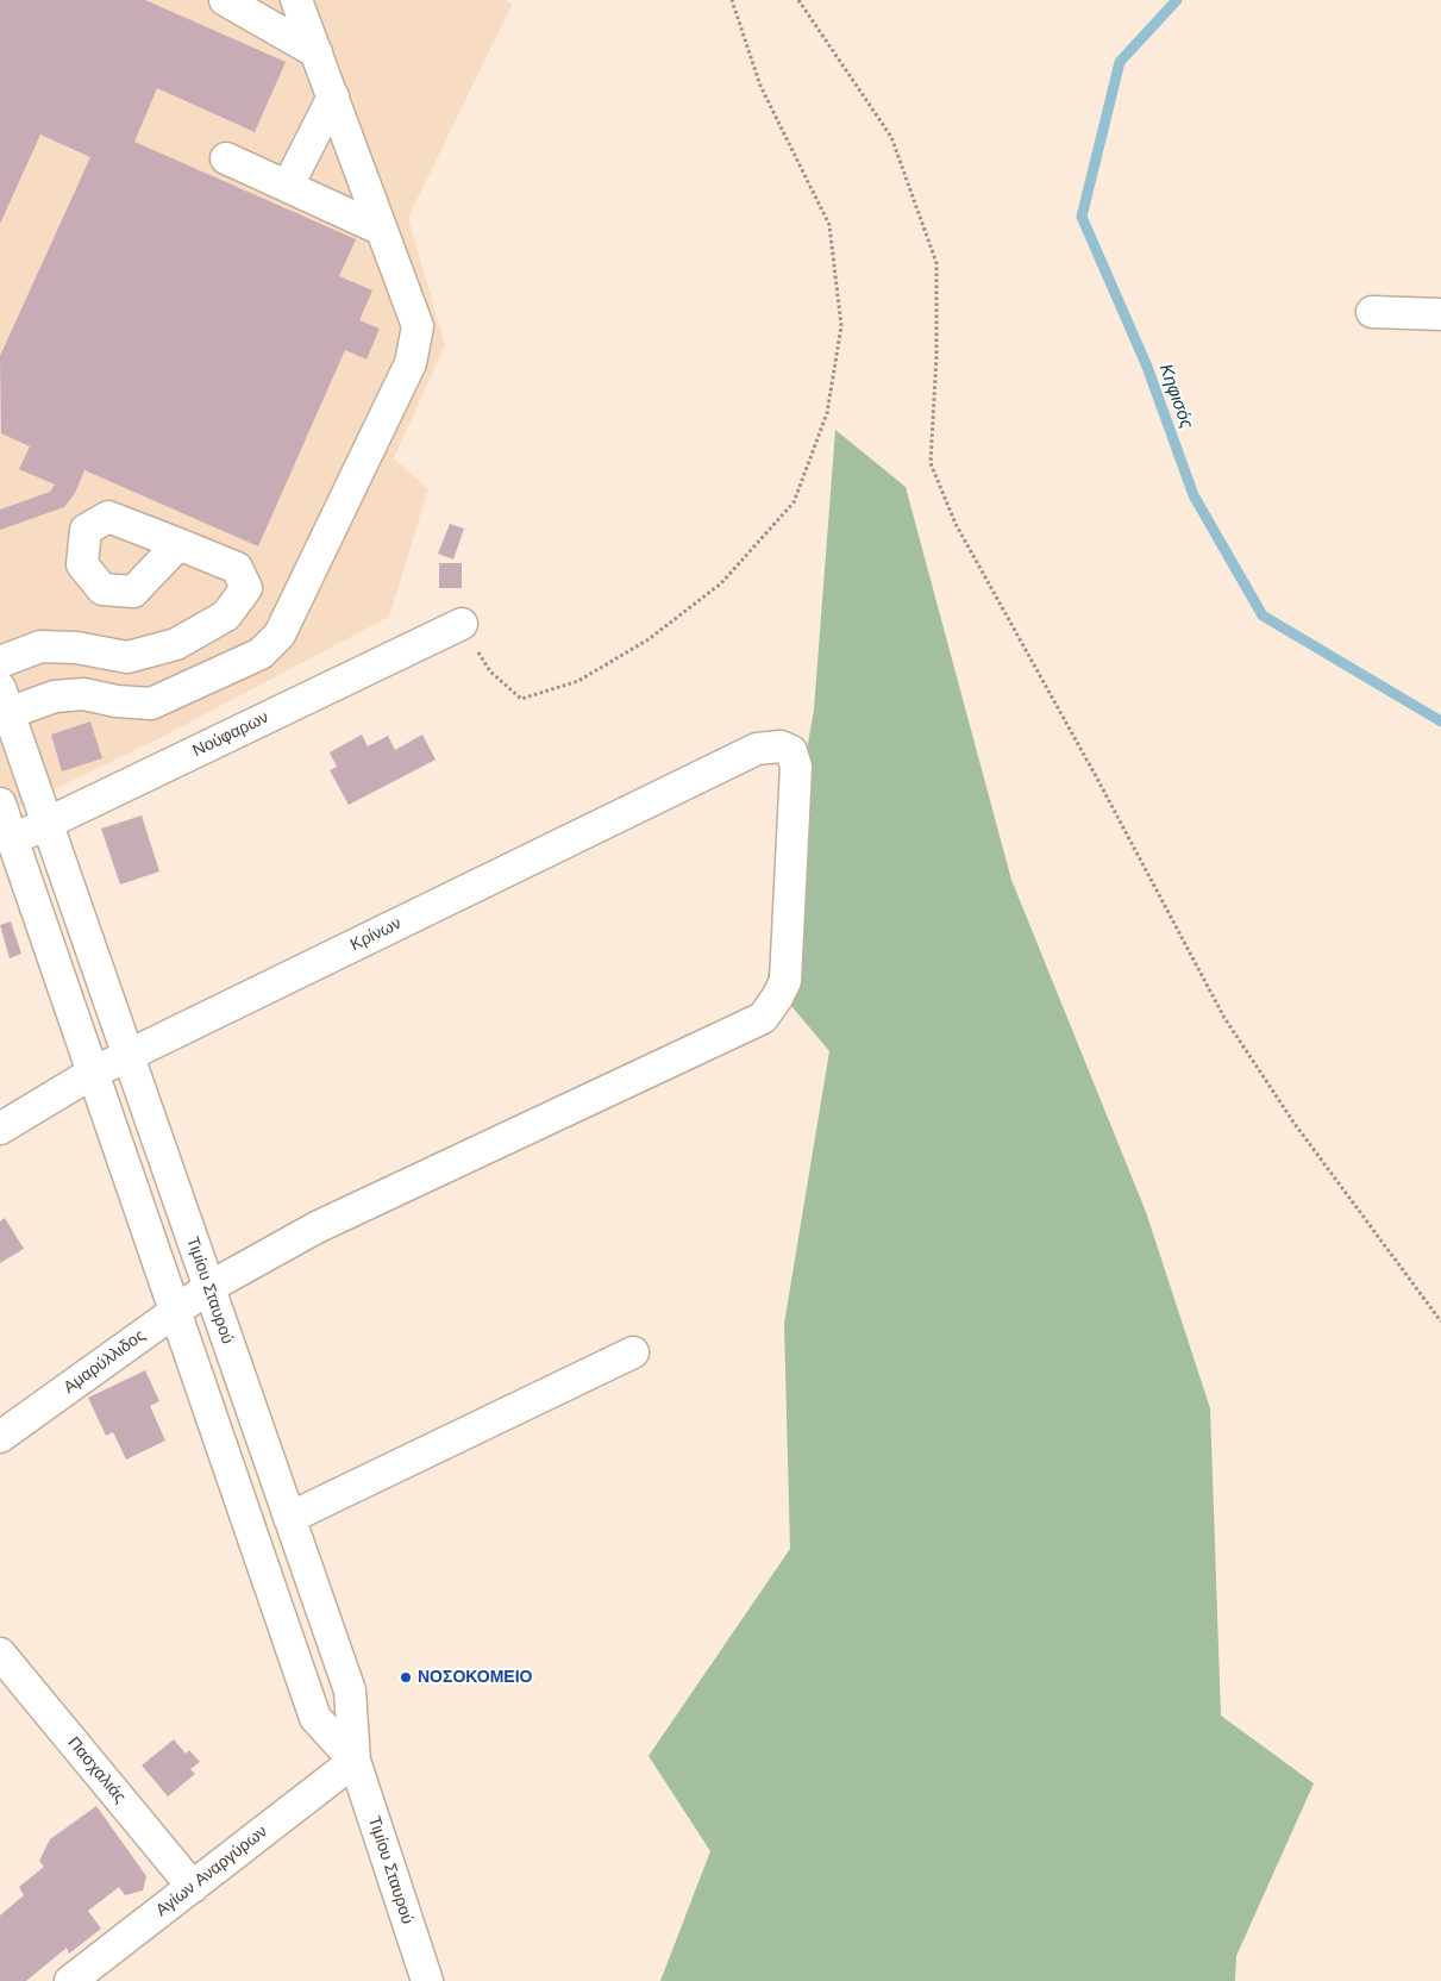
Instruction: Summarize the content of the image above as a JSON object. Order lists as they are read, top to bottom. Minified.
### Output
{"streets":{"street":["Νούφαρων","Κρίνων","Τιμίου Σταυρού","Αμαρύλλιδος","Πασχαλιάς","Αγίων Αναργύρων"]},"crossings":[["Νούφαρων","Τιμίου Σταυρού"],["Κρίνων","Τιμίου Σταυρού"],["Κρίνων","Αμαρύλλιδος"],["Τιμίου Σταυρού","Αμαρύλλιδος"],["Τιμίου Σταυρού","Αγίων Αναργύρων"],["Πασχαλιάς","Αγίων Αναργύρων"]],"water":["Κηφισός"],"places":["ΝΟΣΟΚΟΜΕΙΟ"]}
